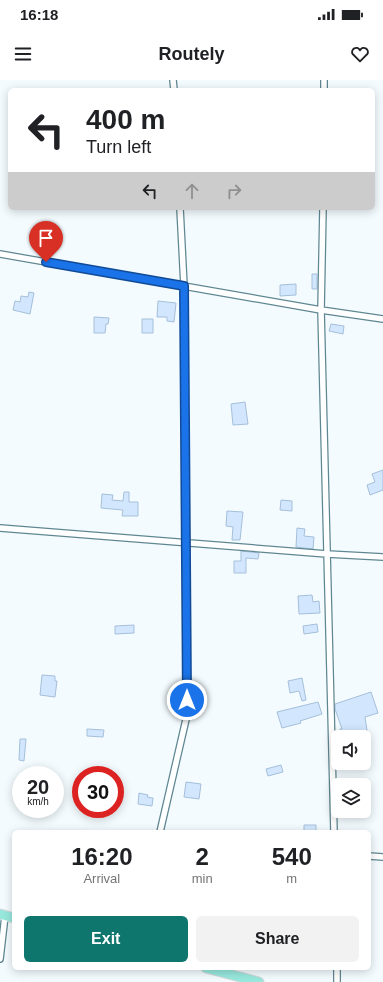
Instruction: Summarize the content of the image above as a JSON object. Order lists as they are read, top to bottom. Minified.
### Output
{"page":{"status":"16:18","header":"Routely","turn":["400 m","Turn left"],"speed":"20 km/h","limit":"30","eta":["16:20","Arrival","2","min","540","m"],"buttons":["Exit","Share"]}}
